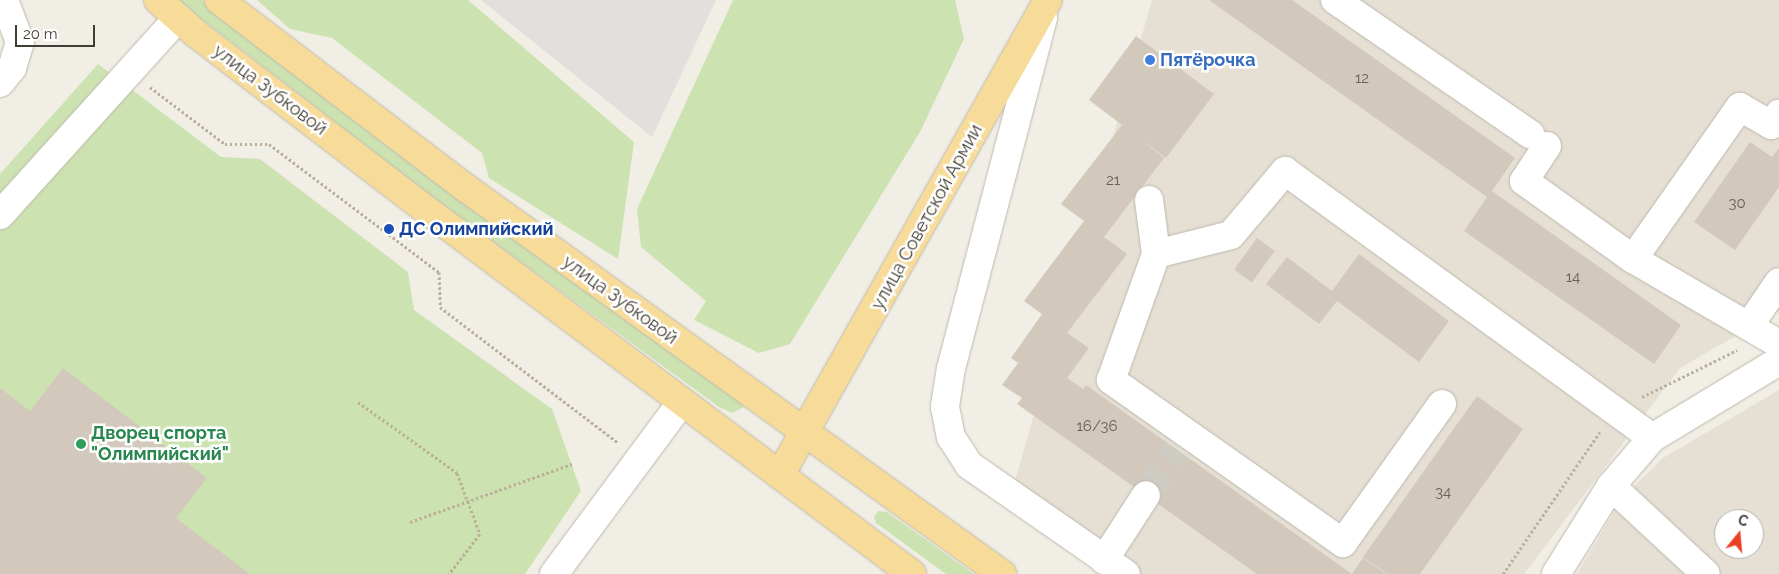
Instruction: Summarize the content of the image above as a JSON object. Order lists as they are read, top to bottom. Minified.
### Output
{"streets":{"main road":["улица Зубковой","улица Советской Армии"]},"crossings":[["улица Зубковой","улица Советской Армии"]],"places":["Пятёрочка","ДС Олимпийский","Дворец спорта \"Олимпийский\""],"house_numbers":["12","21","30","14","16/36","34"],"scale_bar":"20 m","north":"top"}
